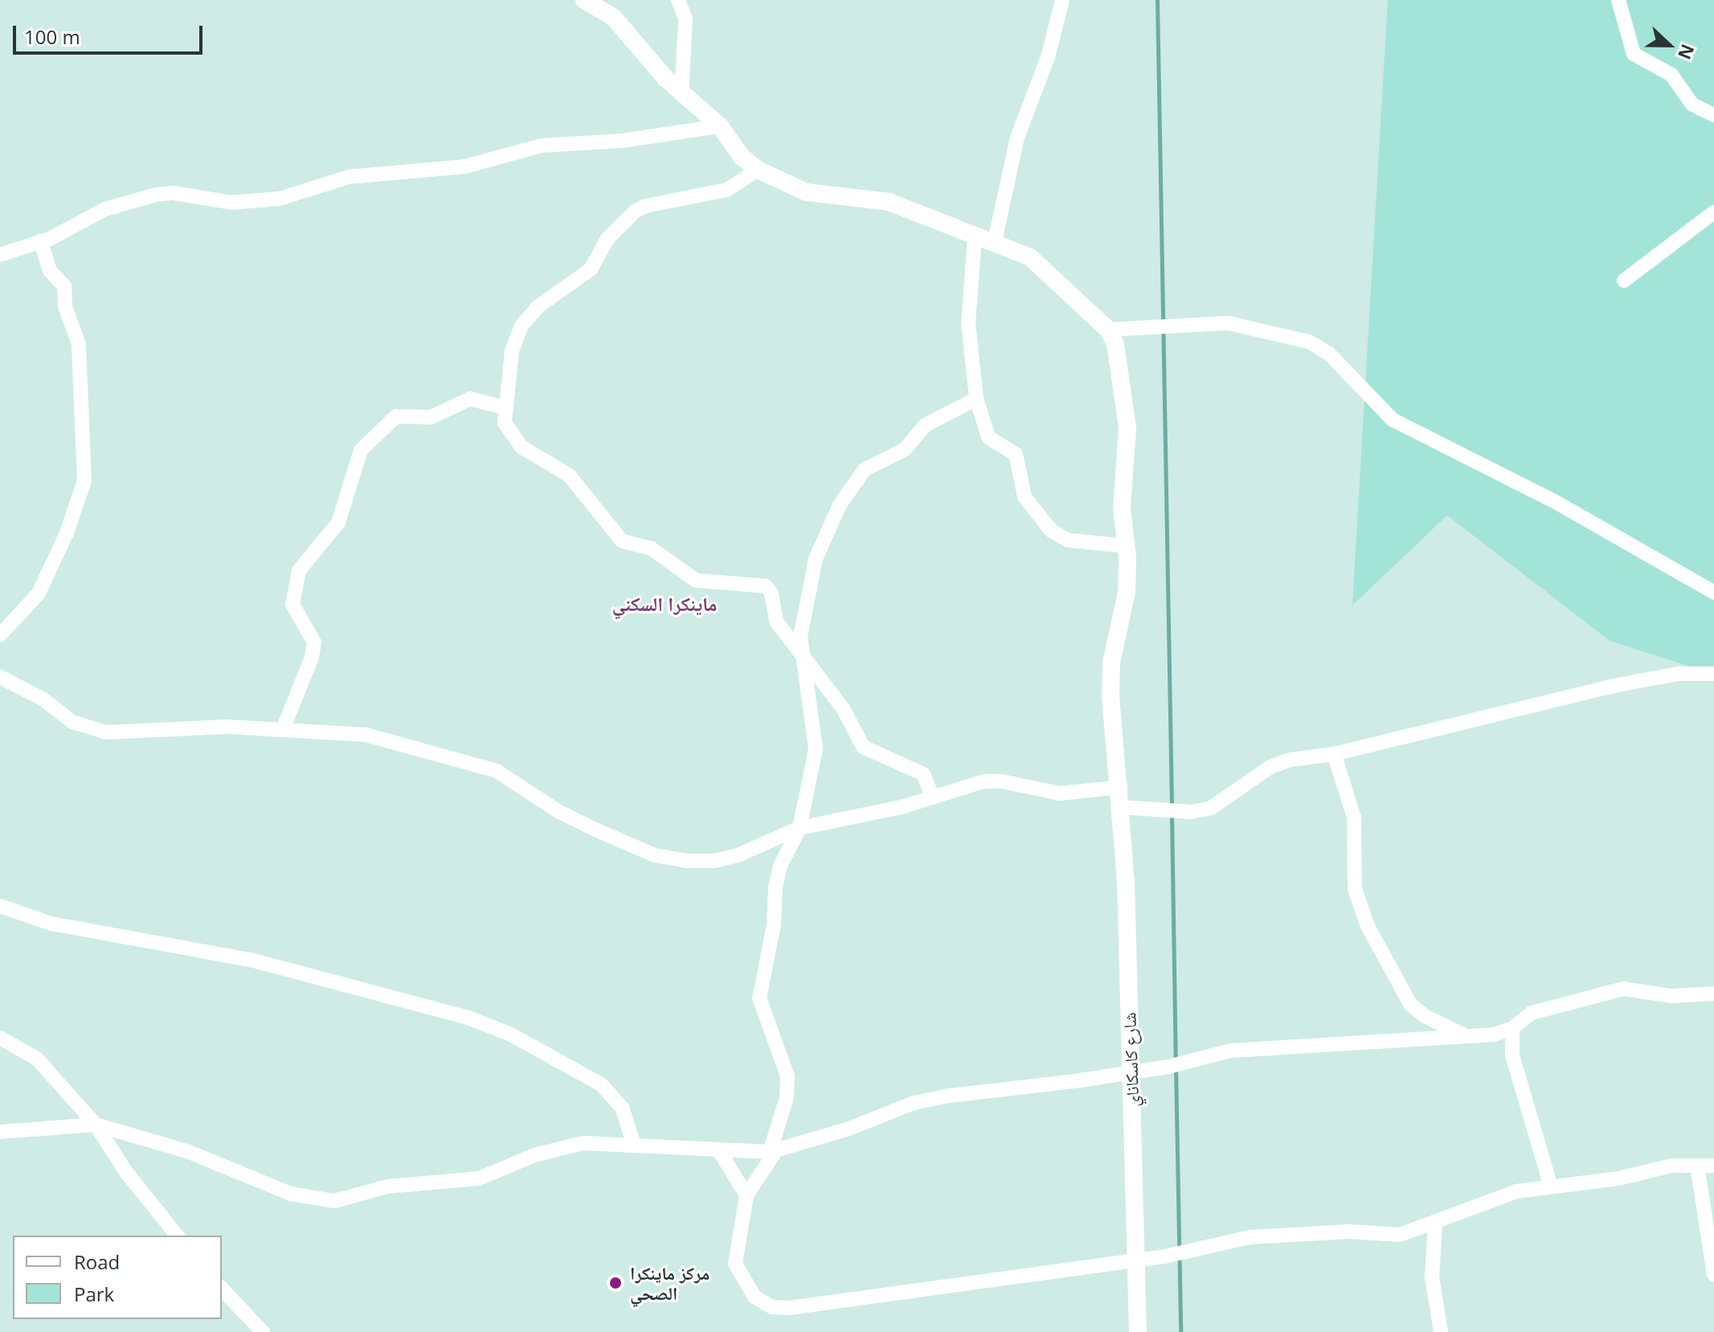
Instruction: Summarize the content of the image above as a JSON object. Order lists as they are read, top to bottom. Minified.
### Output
{"streets":{"street":["شارع كاسكاناي"]},"districts":["ماينكرا السكني"],"places":["مركز ماينكرا الصحي"],"legend":["Road","Park"],"scale_bar":"100 m","north":"right"}
